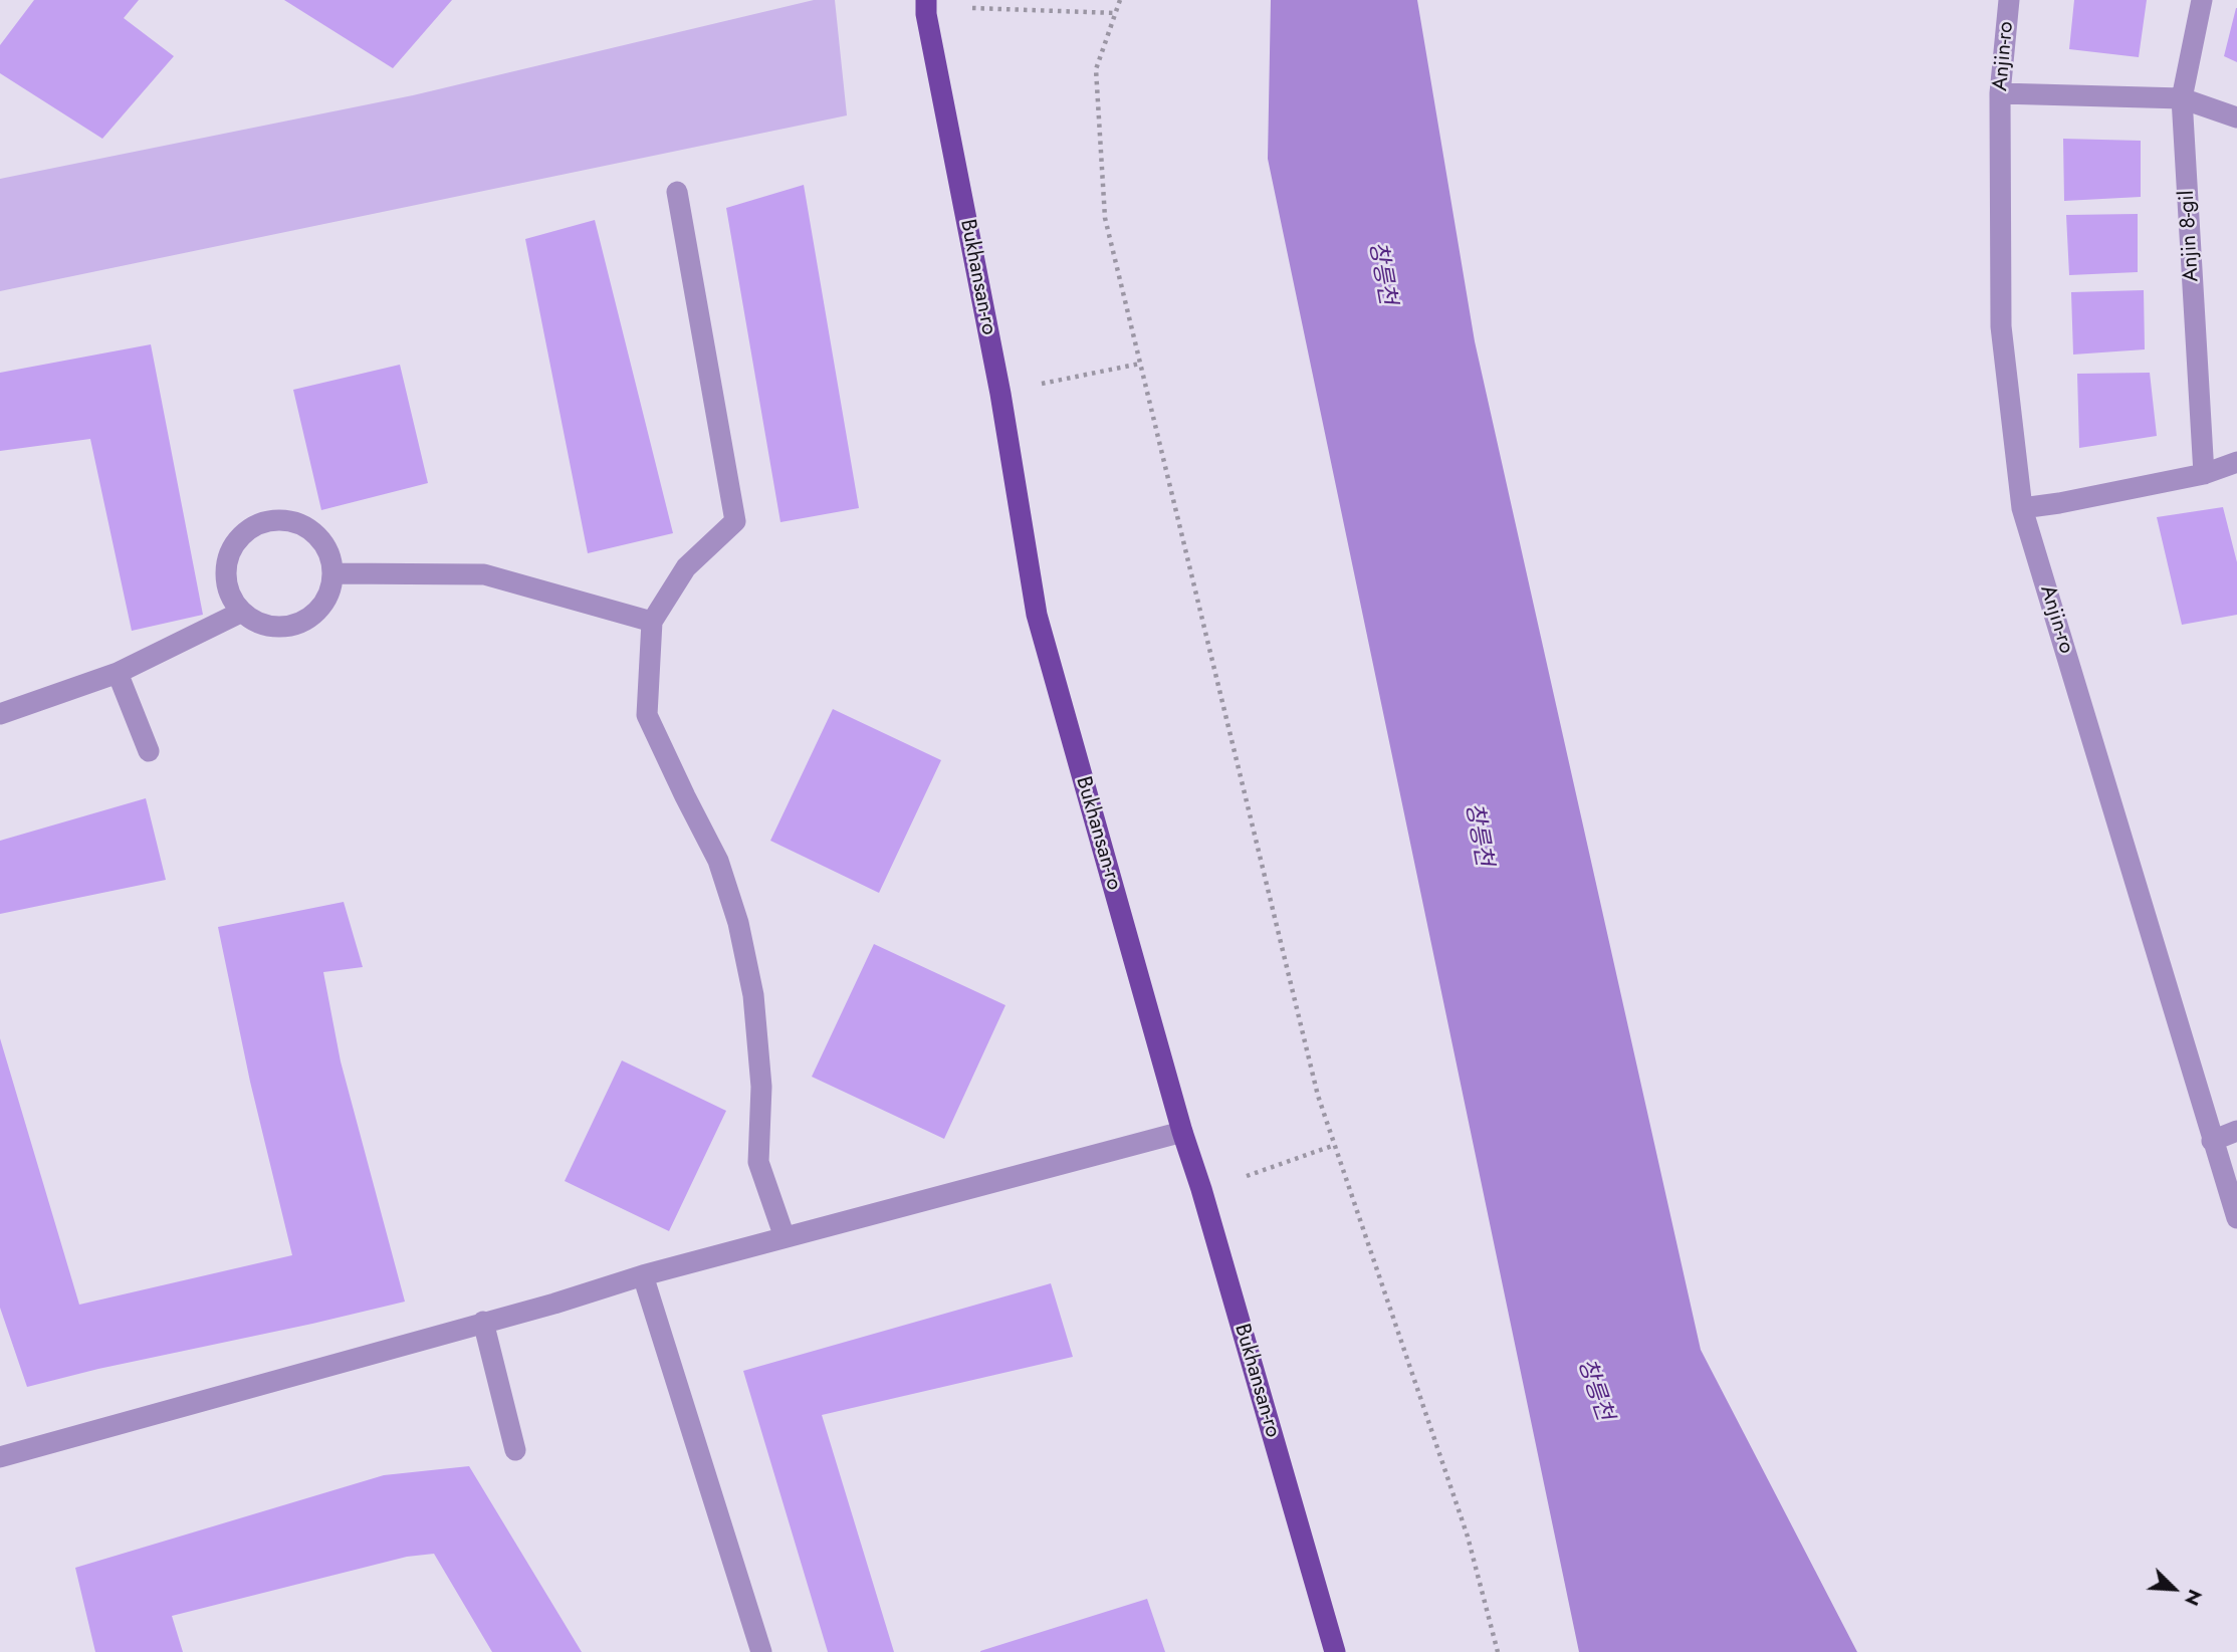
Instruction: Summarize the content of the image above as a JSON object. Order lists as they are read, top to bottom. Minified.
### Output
{"streets":{"main road":["Bukhansan-ro"],"street":["Anjin-ro","Anjin 8-gil"]},"water":["창릉천"],"north":"bottom right"}
